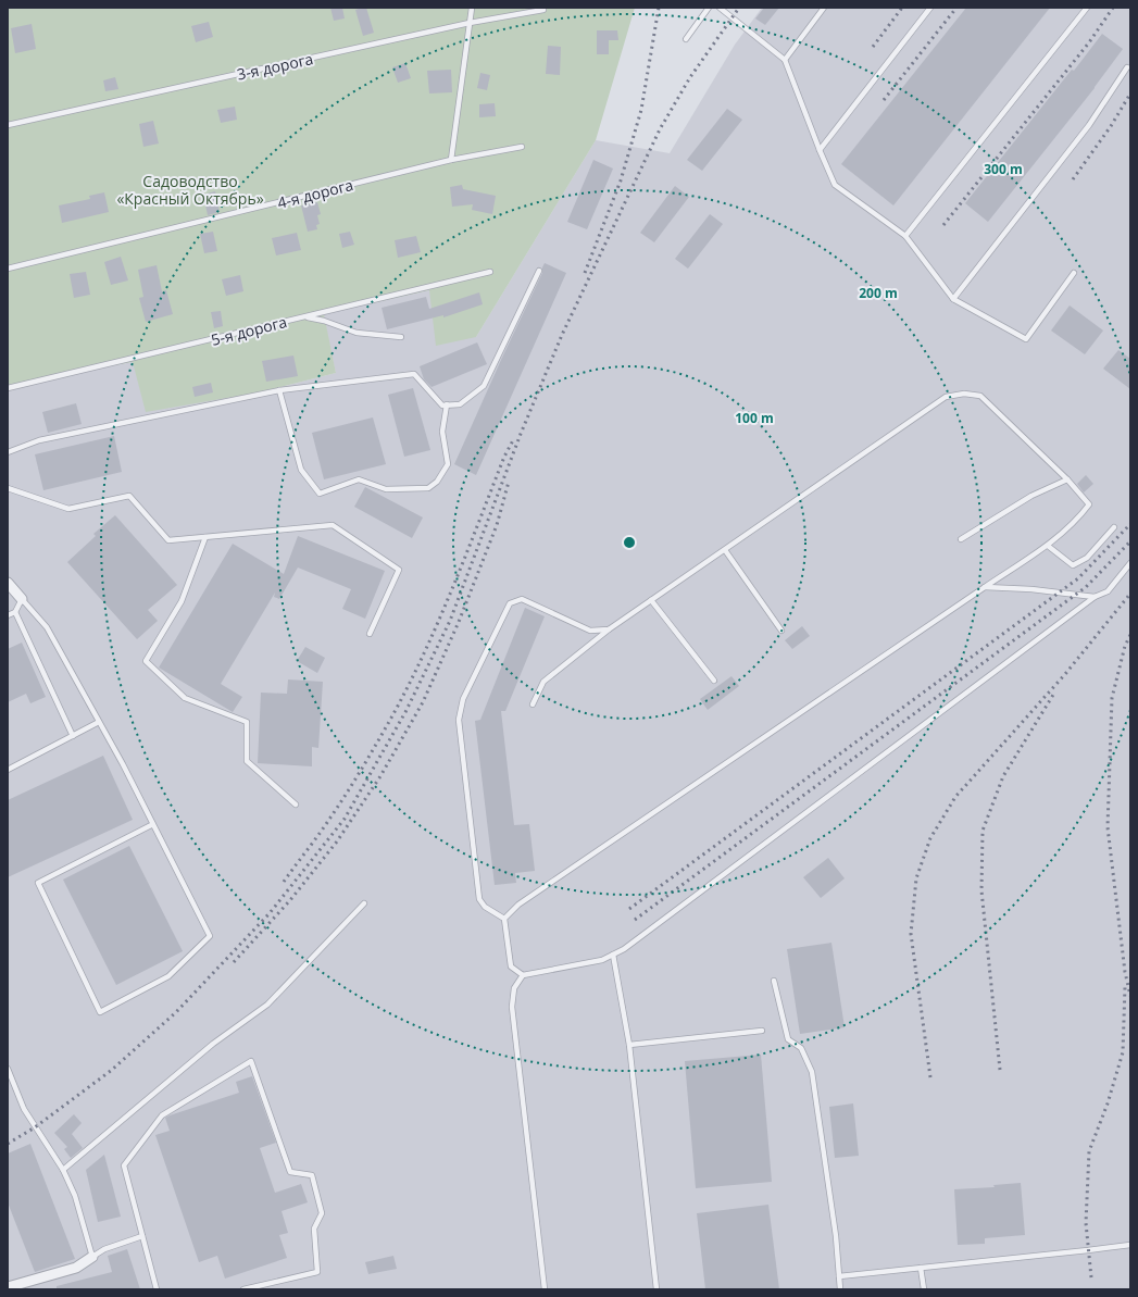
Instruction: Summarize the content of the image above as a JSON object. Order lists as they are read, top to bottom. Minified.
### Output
{"streets":{"lane":["3-я дорога","4-я дорога","5-я дорога"]},"parks":["Садоводство «Красный Октябрь»"],"rings":["300 m","200 m","100 m"]}
